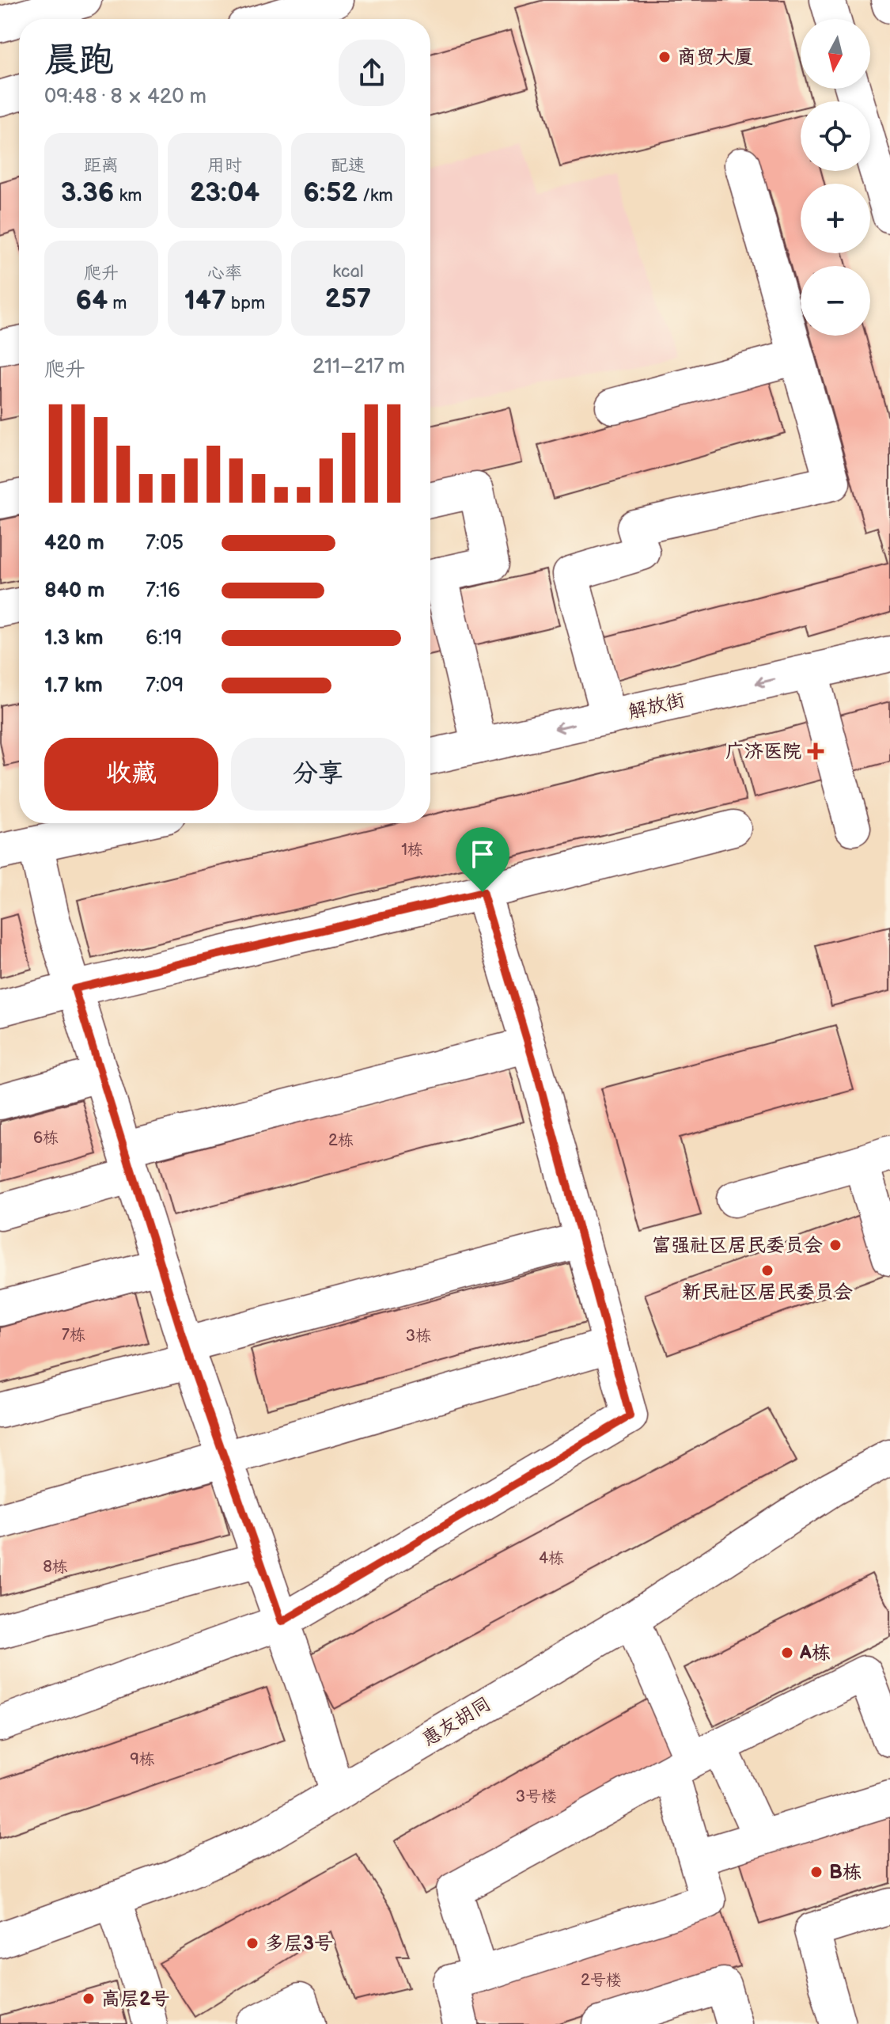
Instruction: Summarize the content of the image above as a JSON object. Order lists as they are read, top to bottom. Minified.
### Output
{"streets":{"street":["解放街","惠友胡同"]},"places":{"other":["商贸大厦","富强社区居民委员会","新民社区居民委员会","A栋","B栋","多层3号","高层2号"],"health":["广济医院"]},"house_numbers":["1栋","6栋","2栋","7栋","3栋","4栋","8栋","9栋","3号楼","2号楼"],"north":"bottom","page":{"map_buttons":["+","−"],"heading":["晨跑","09:48 · 8 × 420 m"],"stats":[["距离","3.36 km"],["用时","23:04"],["配速","6:52 /km"],["爬升","64 m"],["心率","147 bpm"],["kcal","257"]],"chart":["爬升","211–217 m"],"list":[{"name":"420 m","note":"7:05"},{"name":"840 m","note":"7:16"},{"name":"1.3 km","note":"6:19"},{"name":"1.7 km","note":"7:09"}],"buttons":["收藏","分享"]}}
